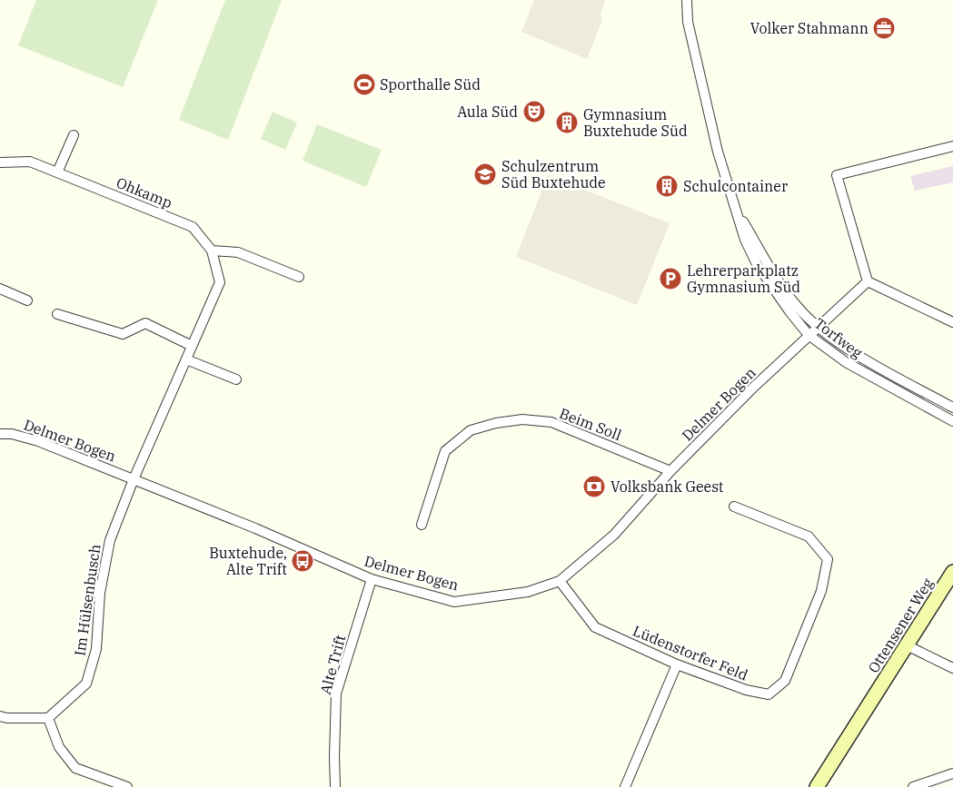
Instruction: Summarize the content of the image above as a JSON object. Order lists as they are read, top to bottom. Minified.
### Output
{"streets":{"street":["Ohkamp","Torfweg","Delmer Bogen","Beim Soll","Im Hülsenbusch","Ottensener Weg","Lüdenstorfer Feld","Alte Trift"]},"crossings":[["Ohkamp","Delmer Bogen"],["Ohkamp","Im Hülsenbusch"],["Torfweg","Delmer Bogen"],["Delmer Bogen","Beim Soll"],["Delmer Bogen","Im Hülsenbusch"],["Delmer Bogen","Lüdenstorfer Feld"],["Delmer Bogen","Alte Trift"]],"places":{"office":["Volker Stahmann"],"sports":["Sporthalle Süd"],"theatre":["Aula Süd"],"building":["Gymnasium Buxtehude Süd","Schulcontainer"],"school or university":["Schulzentrum Süd Buxtehude"],"parking":["Lehrerparkplatz Gymnasium Süd"],"bank":["Volksbank Geest"],"bus stop":["Buxtehude, Alte Trift"]}}
